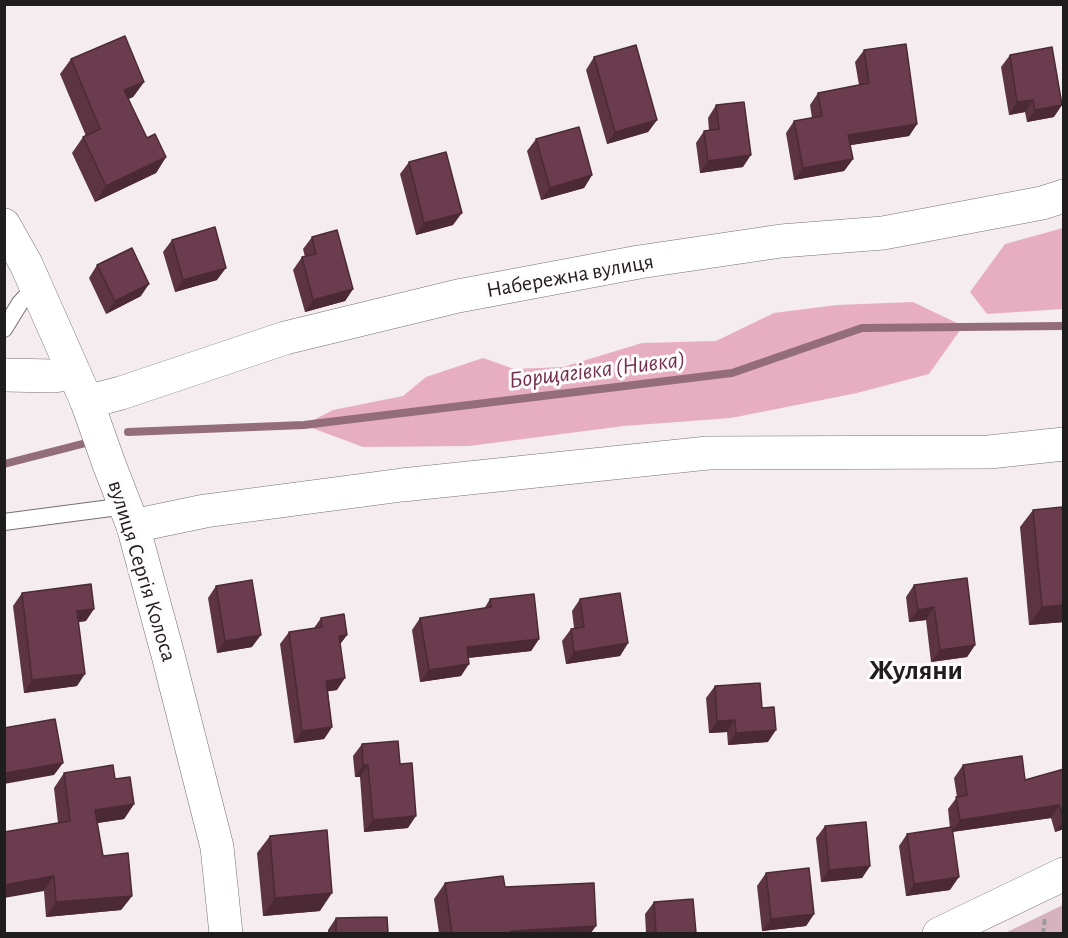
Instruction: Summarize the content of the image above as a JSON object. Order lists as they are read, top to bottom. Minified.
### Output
{"streets":{"street":["Набережна вулиця","вулиця Сергія Колоса"]},"crossings":[["Набережна вулиця","вулиця Сергія Колоса"]],"districts":["Жуляни"],"water":["Борщагівка (Нивка)"]}
